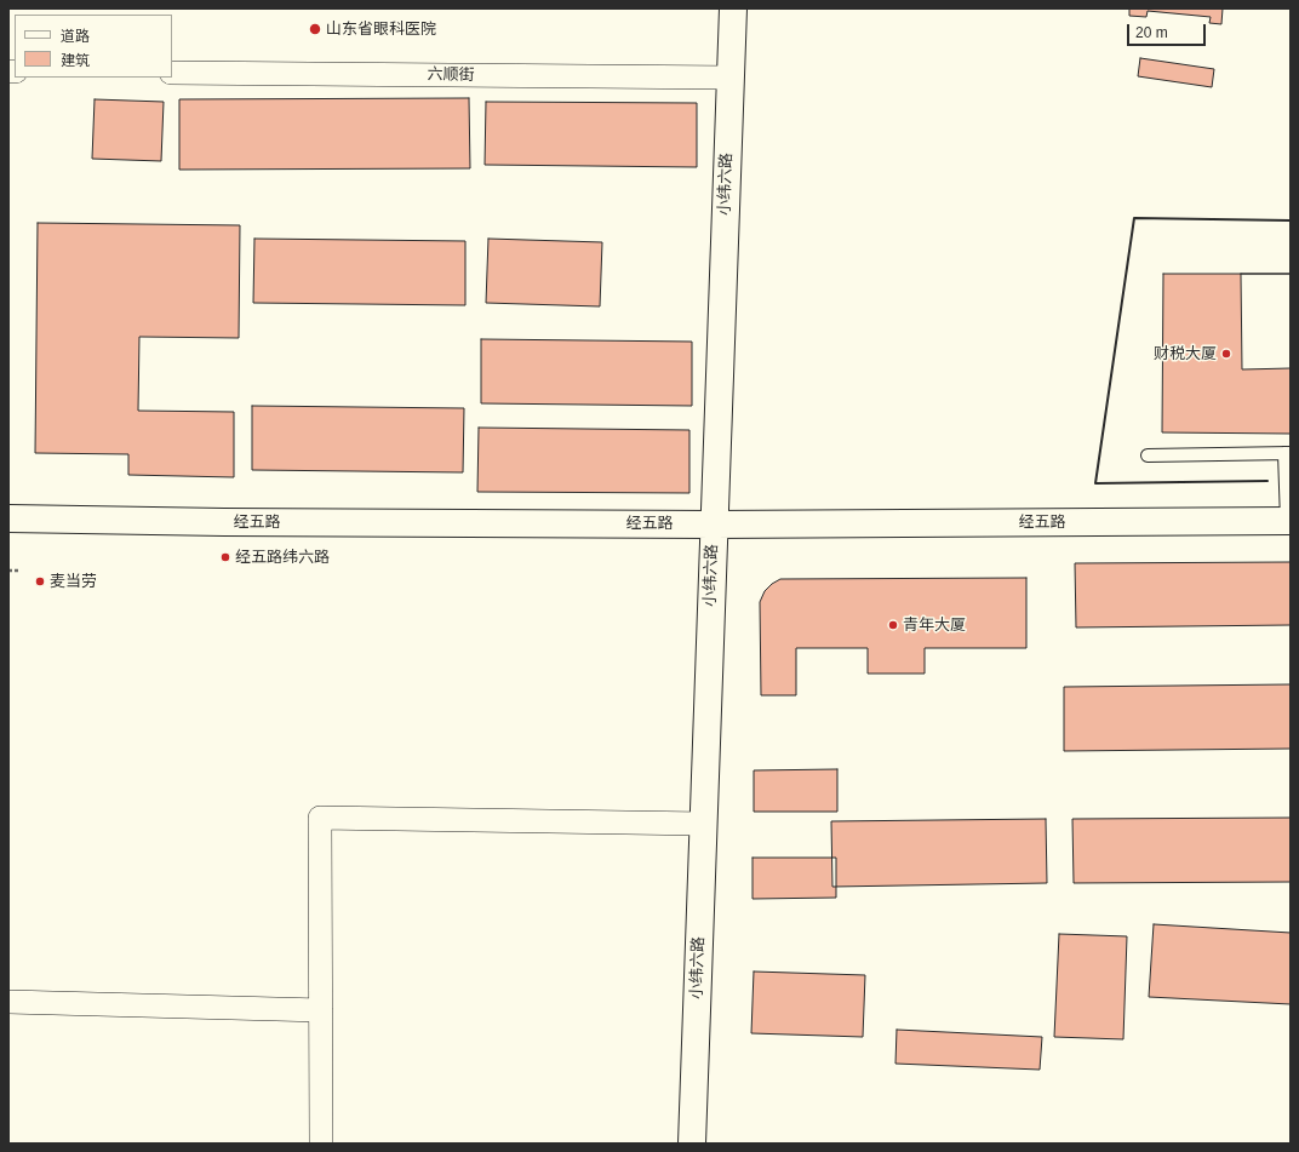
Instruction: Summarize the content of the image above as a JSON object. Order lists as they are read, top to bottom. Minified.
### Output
{"streets":{"street":["六顺街","小纬六路","经五路"]},"crossings":[["六顺街","小纬六路"],["小纬六路","经五路"]],"places":["山东省眼科医院","财税大厦","经五路纬六路","麦当劳","青年大厦"],"legend":["道路","建筑"],"scale_bar":"20 m"}
